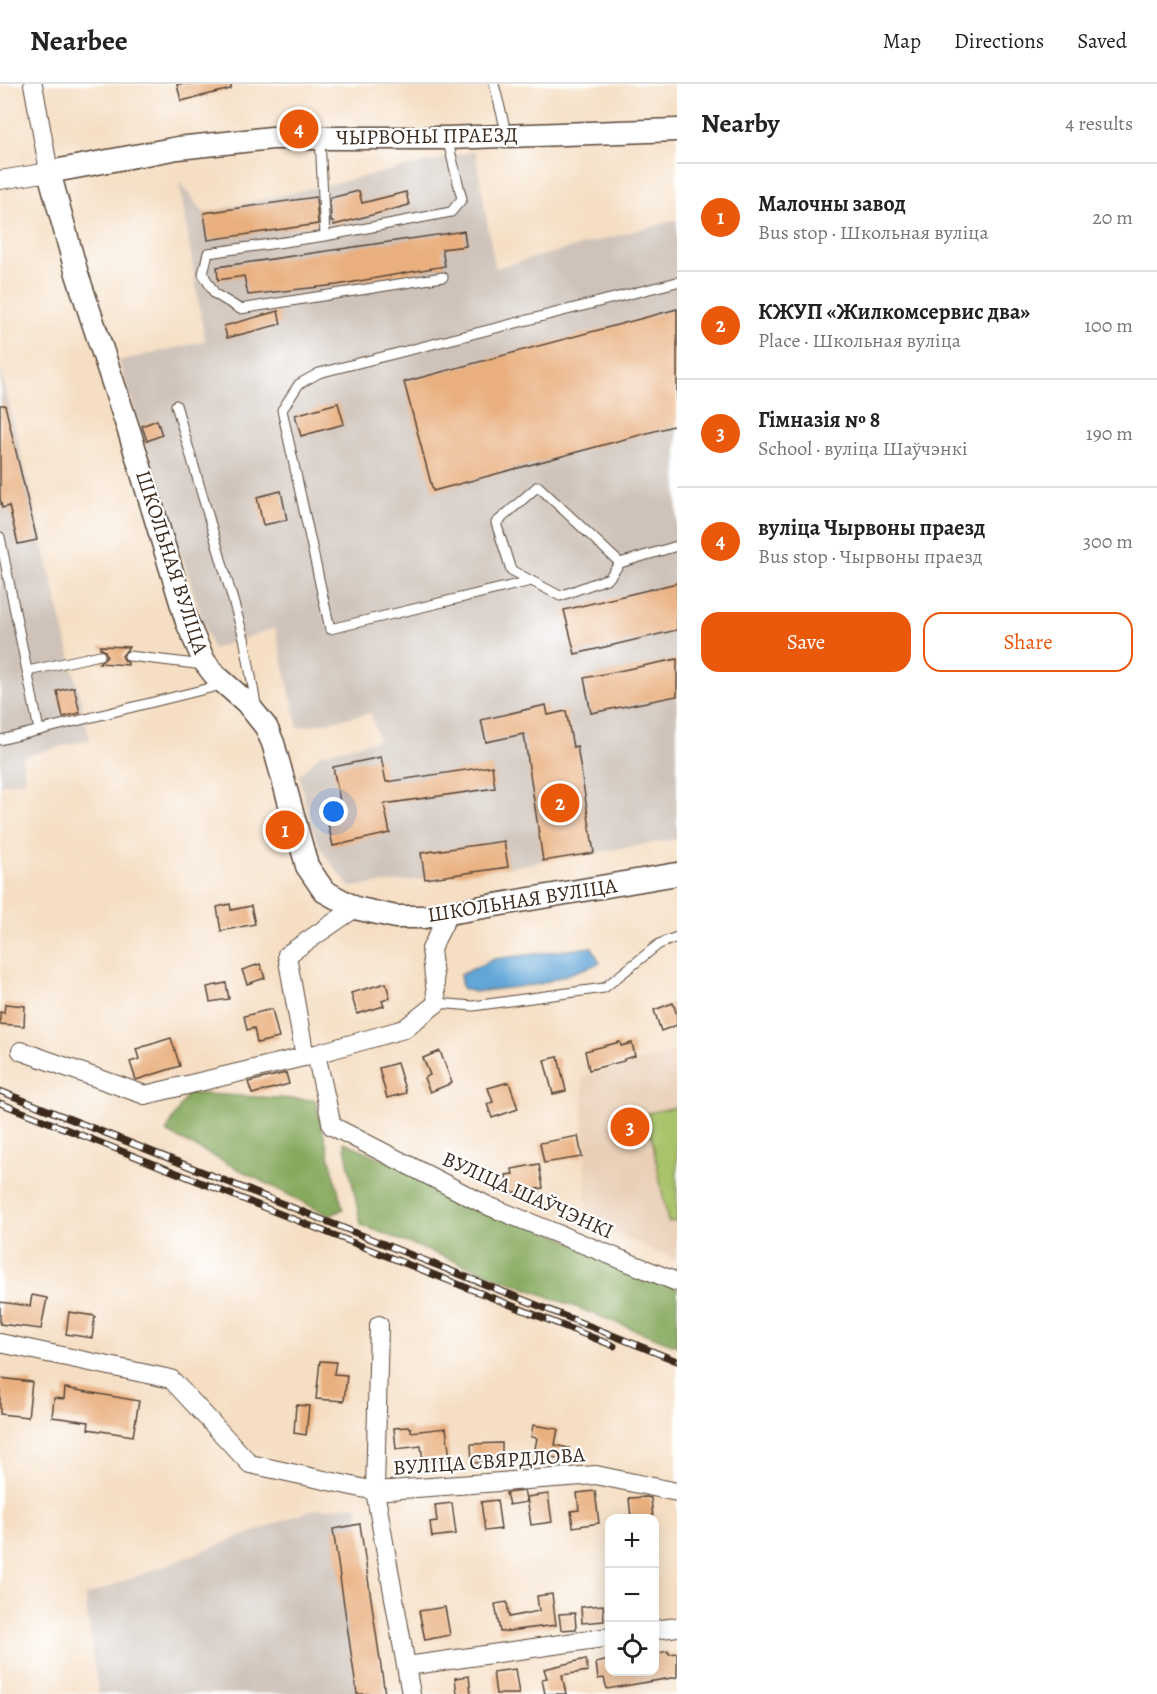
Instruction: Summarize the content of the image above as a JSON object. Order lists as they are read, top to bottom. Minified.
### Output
{"streets":{"street":["ЧЫРВОНЫ ПРАЕЗД","ШКОЛЬНАЯ ВУЛІЦА","ВУЛІЦА ШАЎЧЭНКІ","ВУЛІЦА СВЯРДЛОВА"]},"crossings":[["ЧЫРВОНЫ ПРАЕЗД","ШКОЛЬНАЯ ВУЛІЦА"]],"page":{"header":"Nearbee","nav":["Map","Directions","Saved"],"heading":["Nearby","4 results"],"pins":["4","2","1","3"],"list":[{"mark":"1","name":"Малочны завод","note":"Bus stop · Школьная вуліца","value":"20 m"},{"mark":"2","name":"КЖУП «Жилкомсервис два»","note":"Place · Школьная вуліца","value":"100 m"},{"mark":"3","name":"Гімназія № 8","note":"School · вуліца Шаўчэнкі","value":"190 m"},{"mark":"4","name":"вуліца Чырвоны праезд","note":"Bus stop · Чырвоны праезд","value":"300 m"}],"buttons":["Save","Share"],"map_buttons":["+","−"]}}
